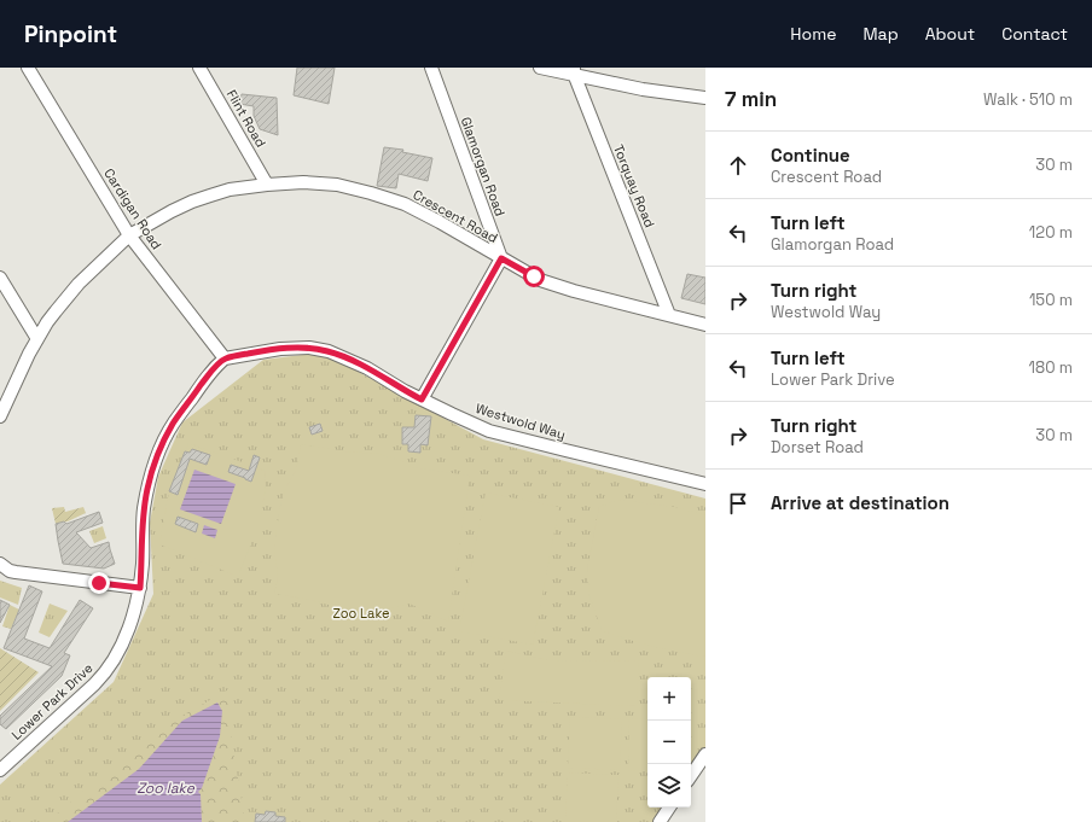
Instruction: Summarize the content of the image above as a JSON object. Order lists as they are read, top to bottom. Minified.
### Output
{"streets":{"street":["Flint Road","Glamorgan Road","Torquay Road","Cardigan Road","Crescent Road","Westwold Way","Lower Park Drive"]},"crossings":[["Flint Road","Crescent Road"],["Glamorgan Road","Crescent Road"],["Torquay Road","Crescent Road"],["Cardigan Road","Crescent Road"],["Cardigan Road","Westwold Way"],["Cardigan Road","Lower Park Drive"],["Westwold Way","Lower Park Drive"]],"water":["Zoo lake"],"parks":["Zoo Lake"],"page":{"header":"Pinpoint","nav":["Home","Map","About","Contact"],"heading":["7 min","Walk · 510 m"],"list":[["Continue","Crescent Road","30 m"],["Turn left","Glamorgan Road","120 m"],["Turn right","Westwold Way","150 m"],["Turn left","Lower Park Drive","180 m"],["Turn right","Dorset Road","30 m"],"Arrive at destination"],"map_buttons":["+","−"]}}
